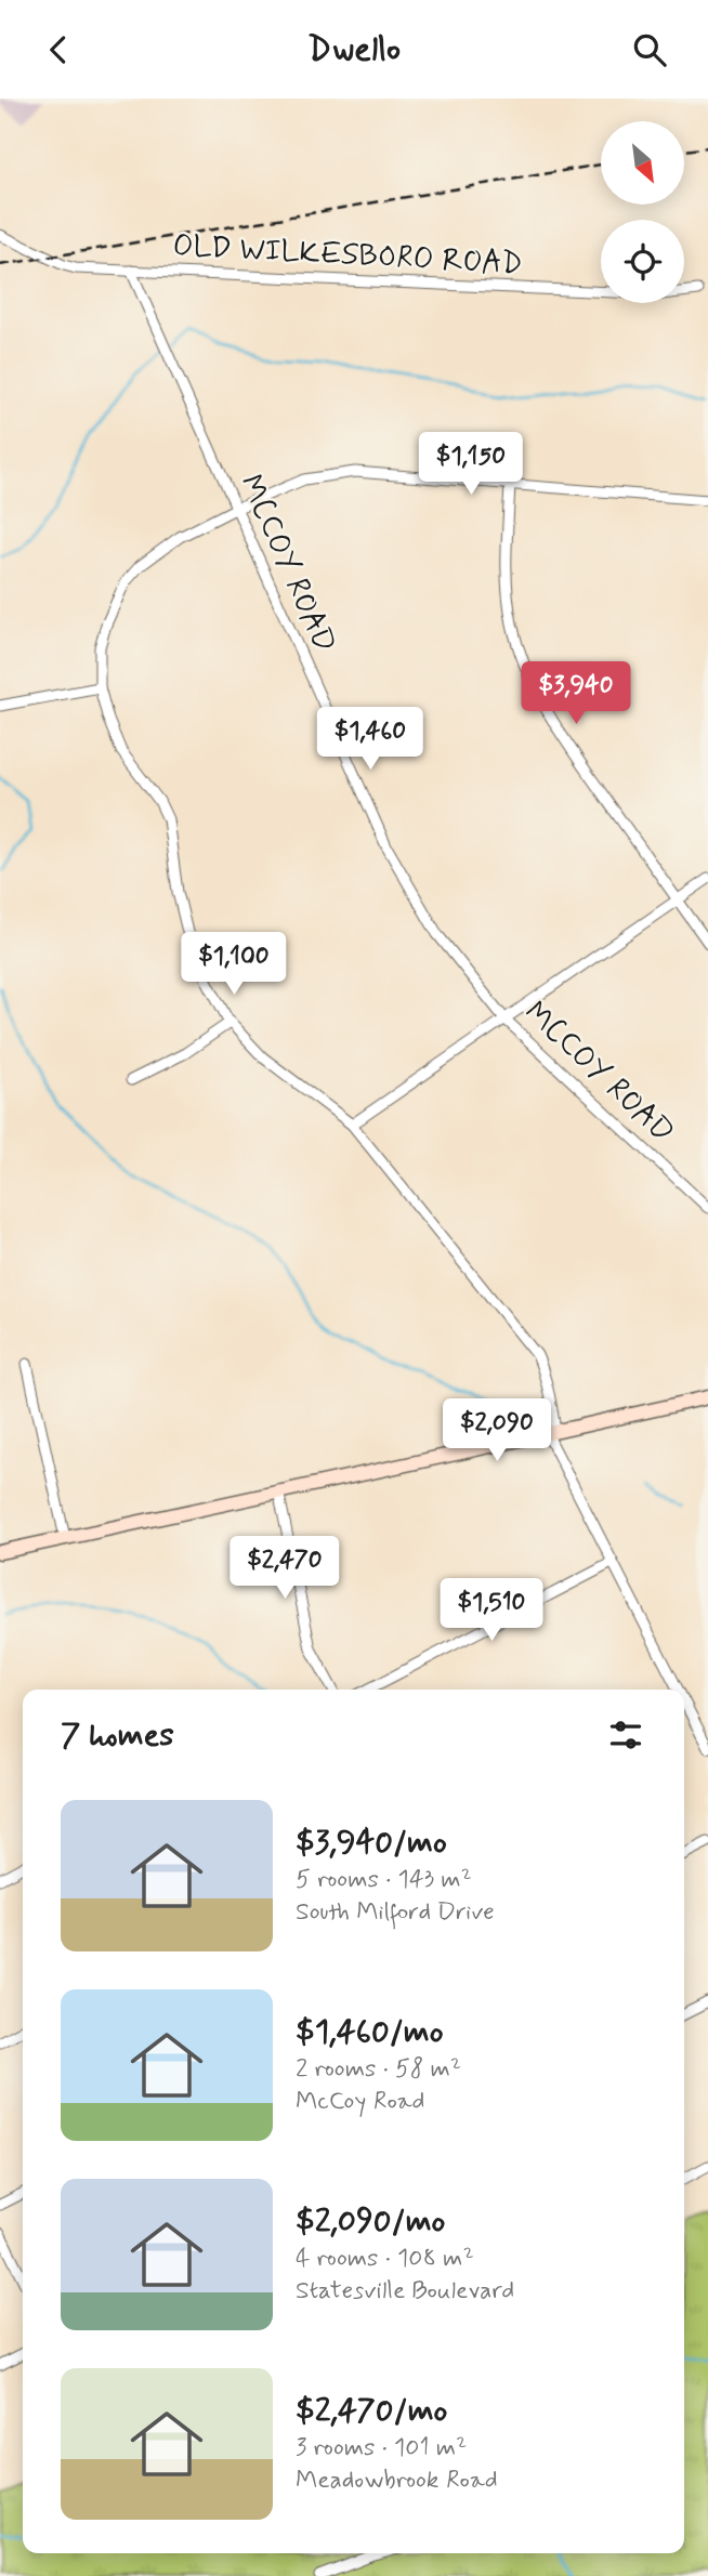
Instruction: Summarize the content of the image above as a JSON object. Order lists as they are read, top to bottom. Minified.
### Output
{"streets":{"street":["OLD WILKESBORO ROAD","MCCOY ROAD"]},"crossings":[["OLD WILKESBORO ROAD","MCCOY ROAD"]],"north":"bottom right","page":{"header":"Dwello","price":["$1,150","$3,940","$1,460","$1,100","$2,090","$2,470","$1,510"],"heading":"7 homes","list":[{"name":"$3,940/mo","note":"5 rooms · 143 m² · South Milford Drive"},{"name":"$1,460/mo","note":"2 rooms · 58 m² · McCoy Road"},{"name":"$2,090/mo","note":"4 rooms · 108 m² · Statesville Boulevard"},{"name":"$2,470/mo","note":"3 rooms · 101 m² · Meadowbrook Road"}]}}
